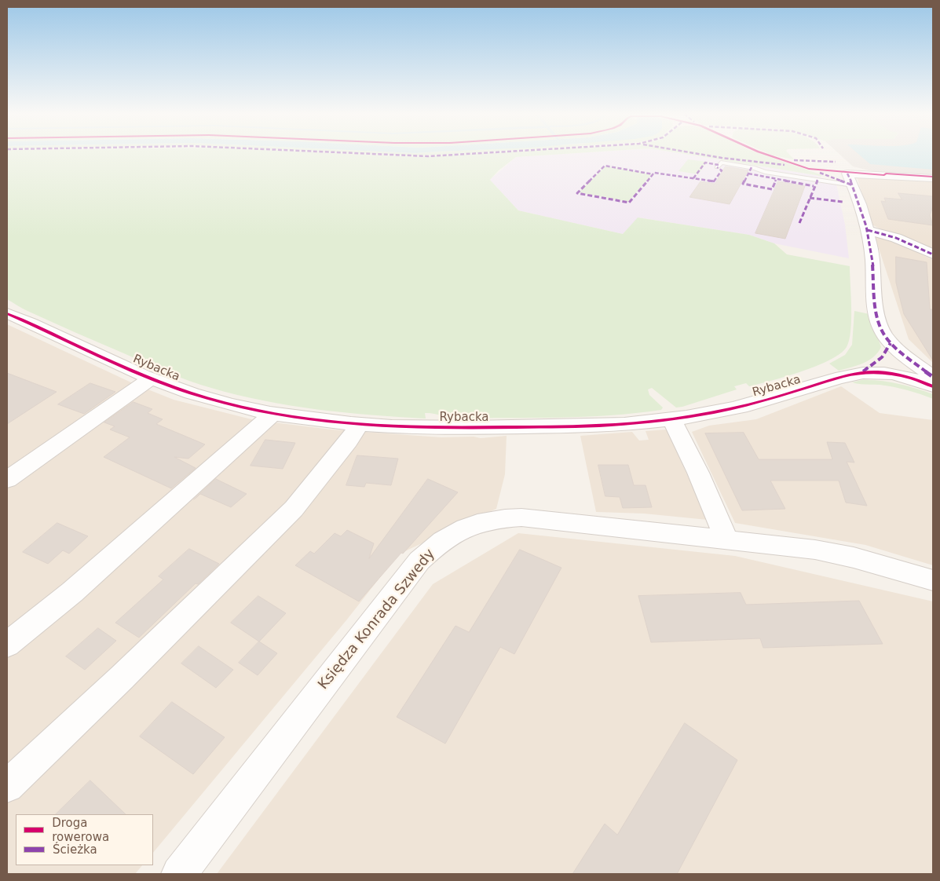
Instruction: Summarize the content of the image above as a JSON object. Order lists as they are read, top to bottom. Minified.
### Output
{"streets":{"street":["Rybacka","Księdza Konrada Szwedy"]},"legend":["Droga rowerowa","Ścieżka"]}
